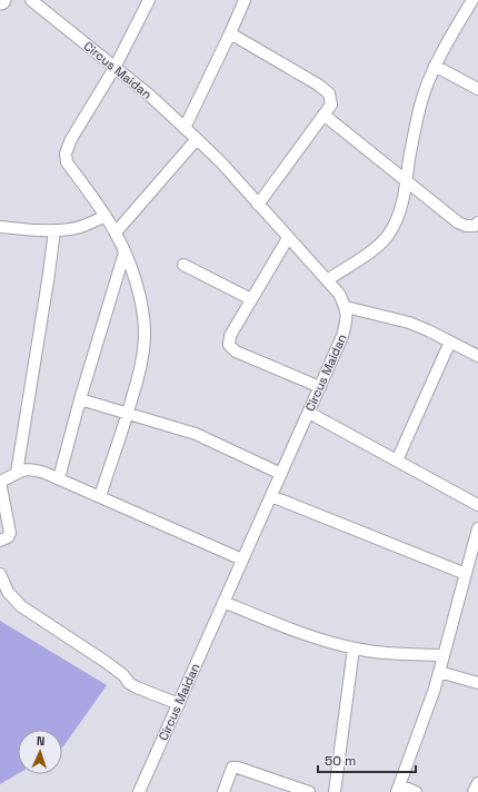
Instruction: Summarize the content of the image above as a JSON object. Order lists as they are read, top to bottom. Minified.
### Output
{"streets":{"street":["Circus Maidan"]},"scale_bar":"50 m","north":"top"}
